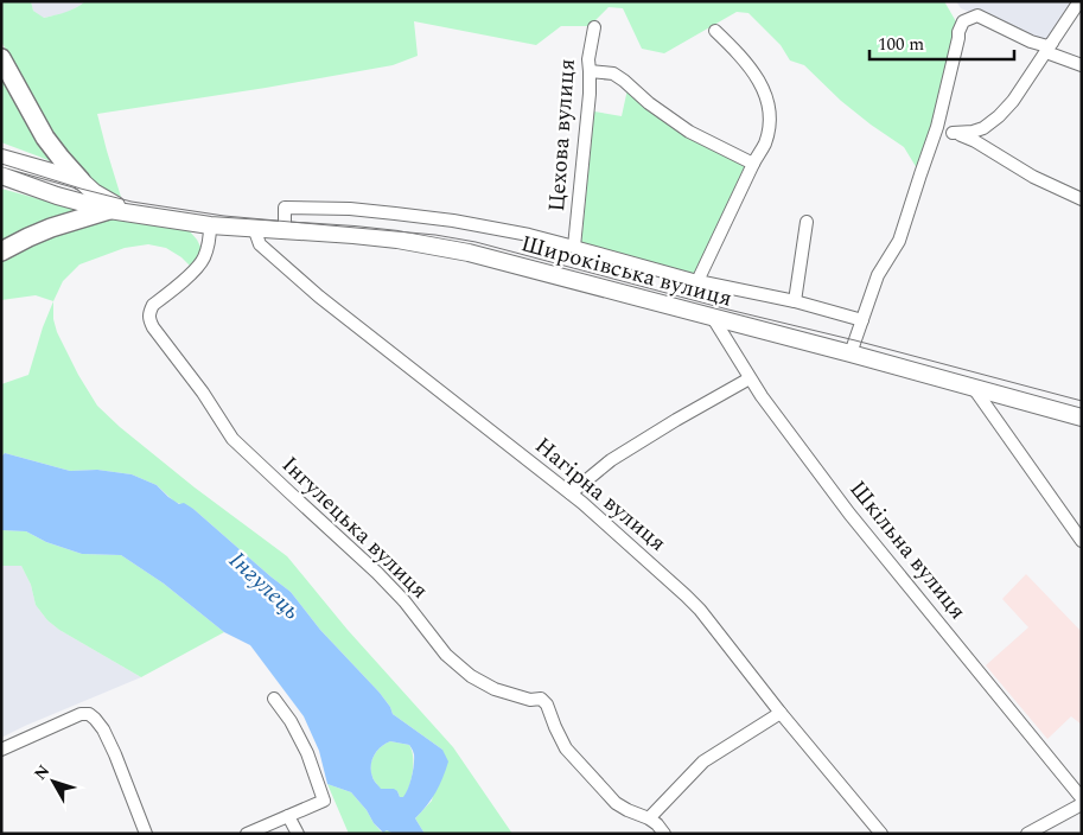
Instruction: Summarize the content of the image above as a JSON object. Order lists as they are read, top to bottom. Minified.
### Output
{"streets":{"main road":["Широківська вулиця"],"street":["Цехова вулиця","Нагірна вулиця","Інгулецька вулиця","Шкільна вулиця"]},"crossings":[["Широківська вулиця","Нагірна вулиця"],["Широківська вулиця","Інгулецька вулиця"],["Широківська вулиця","Шкільна вулиця"]],"water":["Інгулець"],"scale_bar":"100 m","north":"top left"}
